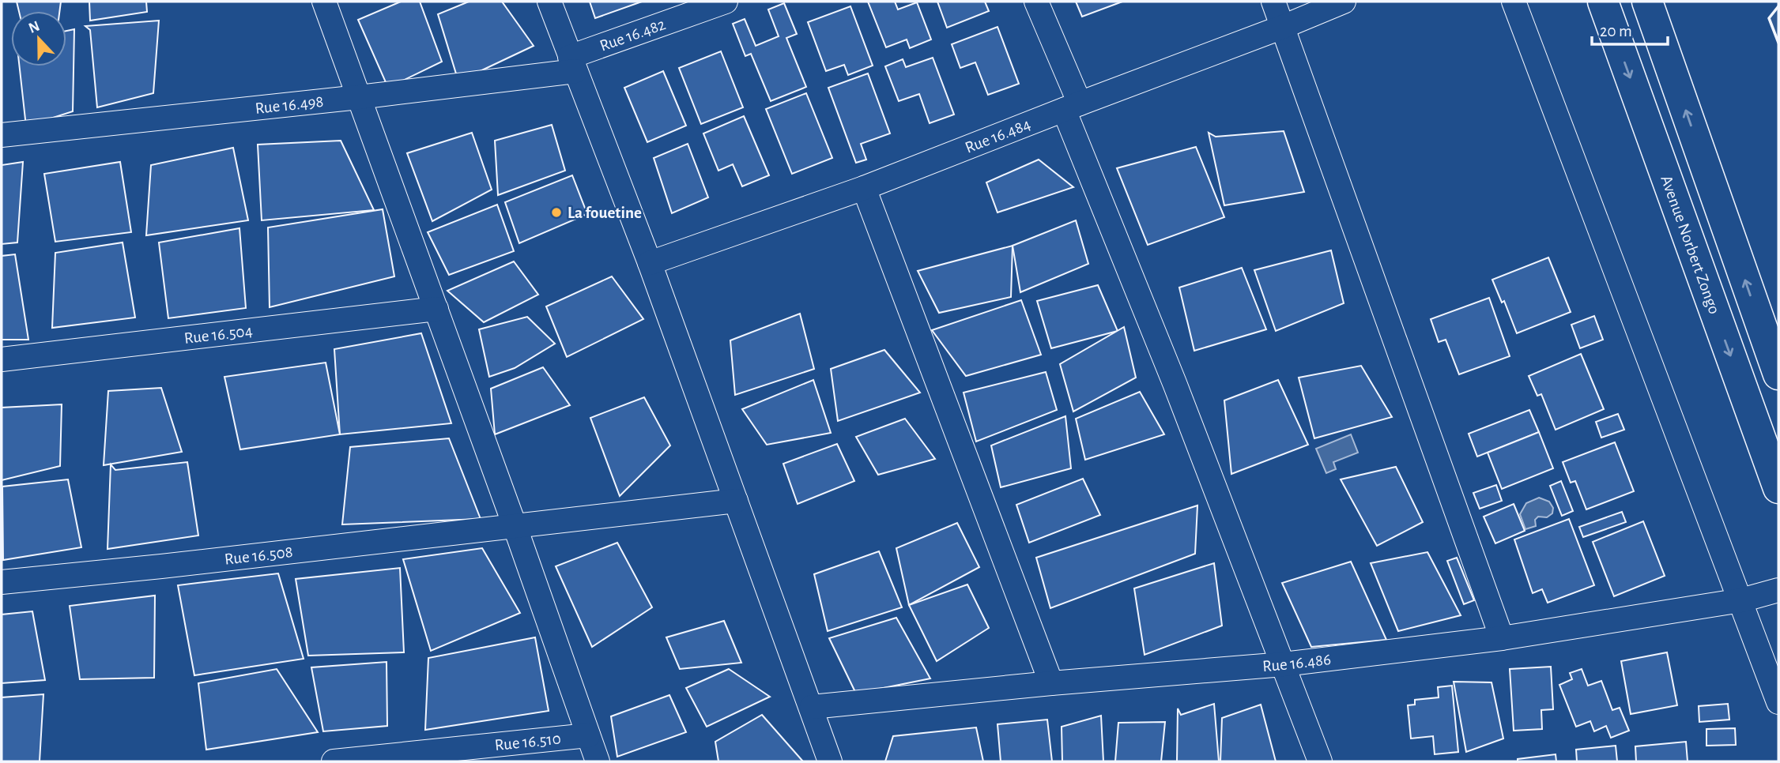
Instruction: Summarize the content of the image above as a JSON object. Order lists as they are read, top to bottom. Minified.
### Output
{"streets":{"main road":["Avenue Norbert Zongo"],"street":["Rue 16.482","Rue 16.498","Rue 16.484","Rue 16.504","Rue 16.508","Rue 16.486","Rue 16.510"]},"crossings":[["Rue 16.482","Rue 16.498"]],"places":["La fouetine"],"scale_bar":"20 m","north":"top"}
